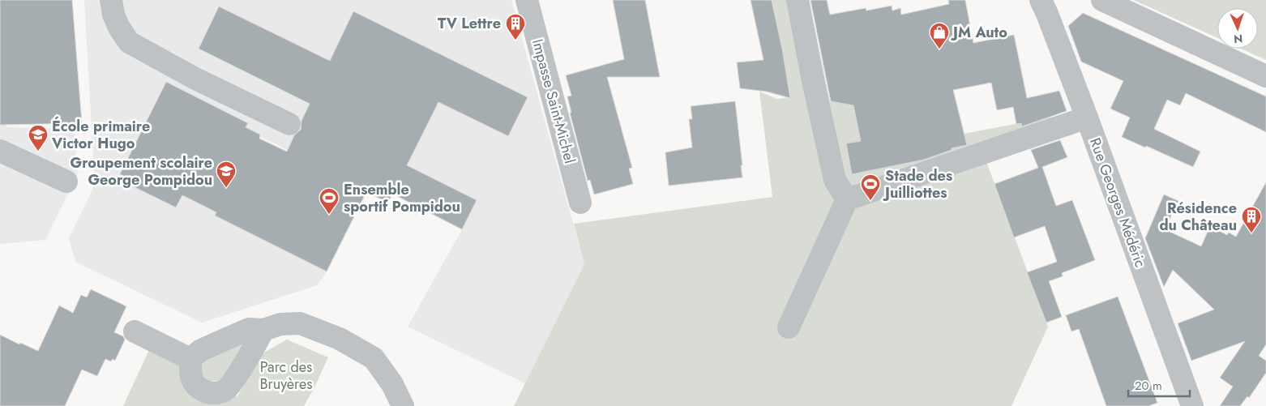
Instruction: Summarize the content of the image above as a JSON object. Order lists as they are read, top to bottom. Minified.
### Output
{"streets":{"street":["Impasse Saint-Michel","Rue Georges Médéric"]},"parks":["Parc des Bruyères"],"places":{"building":["TV Lettre","Résidence du Château"],"shop":["JM Auto"],"school or university":["École primaire Victor Hugo","Groupement scolaire George Pompidou"],"sports":["Stade des Juilliottes","Ensemble sportif Pompidou"]},"scale_bar":"20 m","north":"bottom"}
